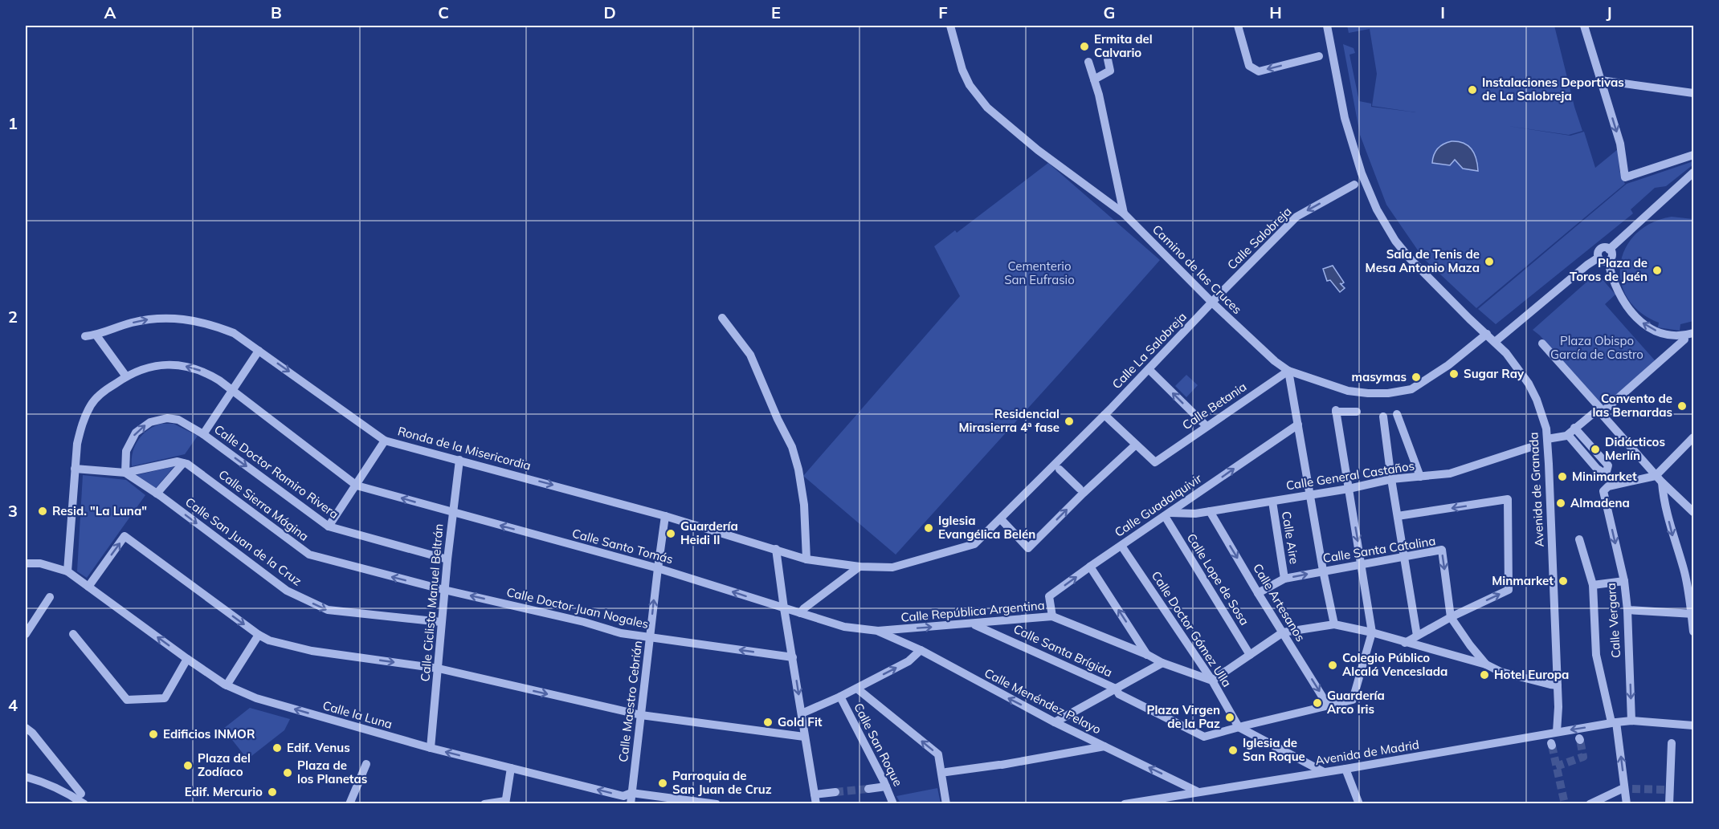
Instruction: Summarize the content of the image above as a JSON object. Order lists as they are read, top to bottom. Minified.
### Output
{"streets":{"street":["Calle Salobreja","Camino de las Cruces","Calle La Salobreja","Calle Betania","Ronda de la Misericordia","Calle Doctor Ramiro Rivera","Calle General Castaños","Avenida de Granada","Calle Sierra Mágina","Calle Guadalquivir","Calle Aire","Calle San Juan de la Cruz","Calle Santo Tomás","Calle Santa Catalina","Calle Lope de Sosa","Calle Ciclista Manuel Beltrán","Calle Artesanos","Calle Doctor Juan Nogales","Calle República Argentina","Calle Vergara","Calle Doctor Gómez Ulla","Calle Santa Brígida","Calle Maestro Cebrián","Calle Menéndez Pelayo","Calle la Luna","Calle San Roque","Avenida de Madrid"]},"crossings":[["Calle Salobreja","Camino de las Cruces"],["Calle Salobreja","Calle La Salobreja"],["Camino de las Cruces","Calle La Salobreja"],["Camino de las Cruces","Calle Betania"],["Camino de las Cruces","Avenida de Granada"],["Calle La Salobreja","Ronda de la Misericordia"],["Ronda de la Misericordia","Calle Ciclista Manuel Beltrán"],["Ronda de la Misericordia","Calle Maestro Cebrián"],["Calle Doctor Ramiro Rivera","Calle San Juan de la Cruz"],["Calle Doctor Ramiro Rivera","Calle Ciclista Manuel Beltrán"],["Calle General Castaños","Calle Guadalquivir"],["Calle General Castaños","Calle Aire"],["Calle General Castaños","Calle Lope de Sosa"],["Calle General Castaños","Calle Artesanos"],["Avenida de Granada","Avenida de Madrid"],["Calle Sierra Mágina","Calle Ciclista Manuel Beltrán"],["Calle Sierra Mágina","Calle Doctor Juan Nogales"],["Calle Guadalquivir","Calle Lope de Sosa"],["Calle Guadalquivir","Calle República Argentina"],["Calle Guadalquivir","Calle Doctor Gómez Ulla"],["Calle Aire","Calle Santa Catalina"],["Calle San Juan de la Cruz","Calle Ciclista Manuel Beltrán"],["Calle Santo Tomás","Calle Ciclista Manuel Beltrán"],["Calle Santo Tomás","Calle República Argentina"],["Calle Santo Tomás","Calle Maestro Cebrián"],["Calle Santa Catalina","Calle Artesanos"],["Calle Ciclista Manuel Beltrán","Calle Doctor Juan Nogales"],["Calle Ciclista Manuel Beltrán","Calle la Luna"],["Calle Artesanos","Calle Santa Brígida"],["Calle Doctor Juan Nogales","Calle Maestro Cebrián"],["Calle República Argentina","Calle Doctor Gómez Ulla"],["Calle República Argentina","Calle Santa Brígida"],["Calle República Argentina","Calle Menéndez Pelayo"],["Calle Vergara","Avenida de Madrid"],["Calle Doctor Gómez Ulla","Calle Santa Brígida"],["Calle Maestro Cebrián","Calle la Luna"],["Calle Menéndez Pelayo","Avenida de Madrid"]],"one_way":["Calle Salobreja","Calle Sierra Mágina","Calle Guadalquivir","Calle Santo Tomás","Calle Artesanos","Calle Doctor Juan Nogales","Calle Menéndez Pelayo"],"parks":["Cementerio San Eufrasio","Plaza Obispo García de Castro"],"places":["Ermita del Calvario","Instalaciones Deportivas de La Salobreja","Sala de Tenis de Mesa Antonio Maza","Plaza de Toros de Jaén","Sugar Ray","masymas","Convento de las Bernardas","Residencial Mirasierra 4ª fase","Didácticos Merlín","Minimarket","Almadena","Resid. \"La Luna\"","Iglesia Evangélica Belén","Guardería Heidi II","Minmarket","Colegio Público Alcalá Venceslada","Hotel Europa","Guardería Arco Iris","Plaza Virgen de la Paz","Gold Fit","Edificios INMOR","Edif. Venus","Iglesia de San Roque","Plaza del Zodíaco","Plaza de los Planetas","Parroquia de San Juan de Cruz","Edif. Mercurio"],"grid":{"columns":["A","B","C","D","E","F","G","H","I","J"],"rows":["1","2","3","4"]}}
